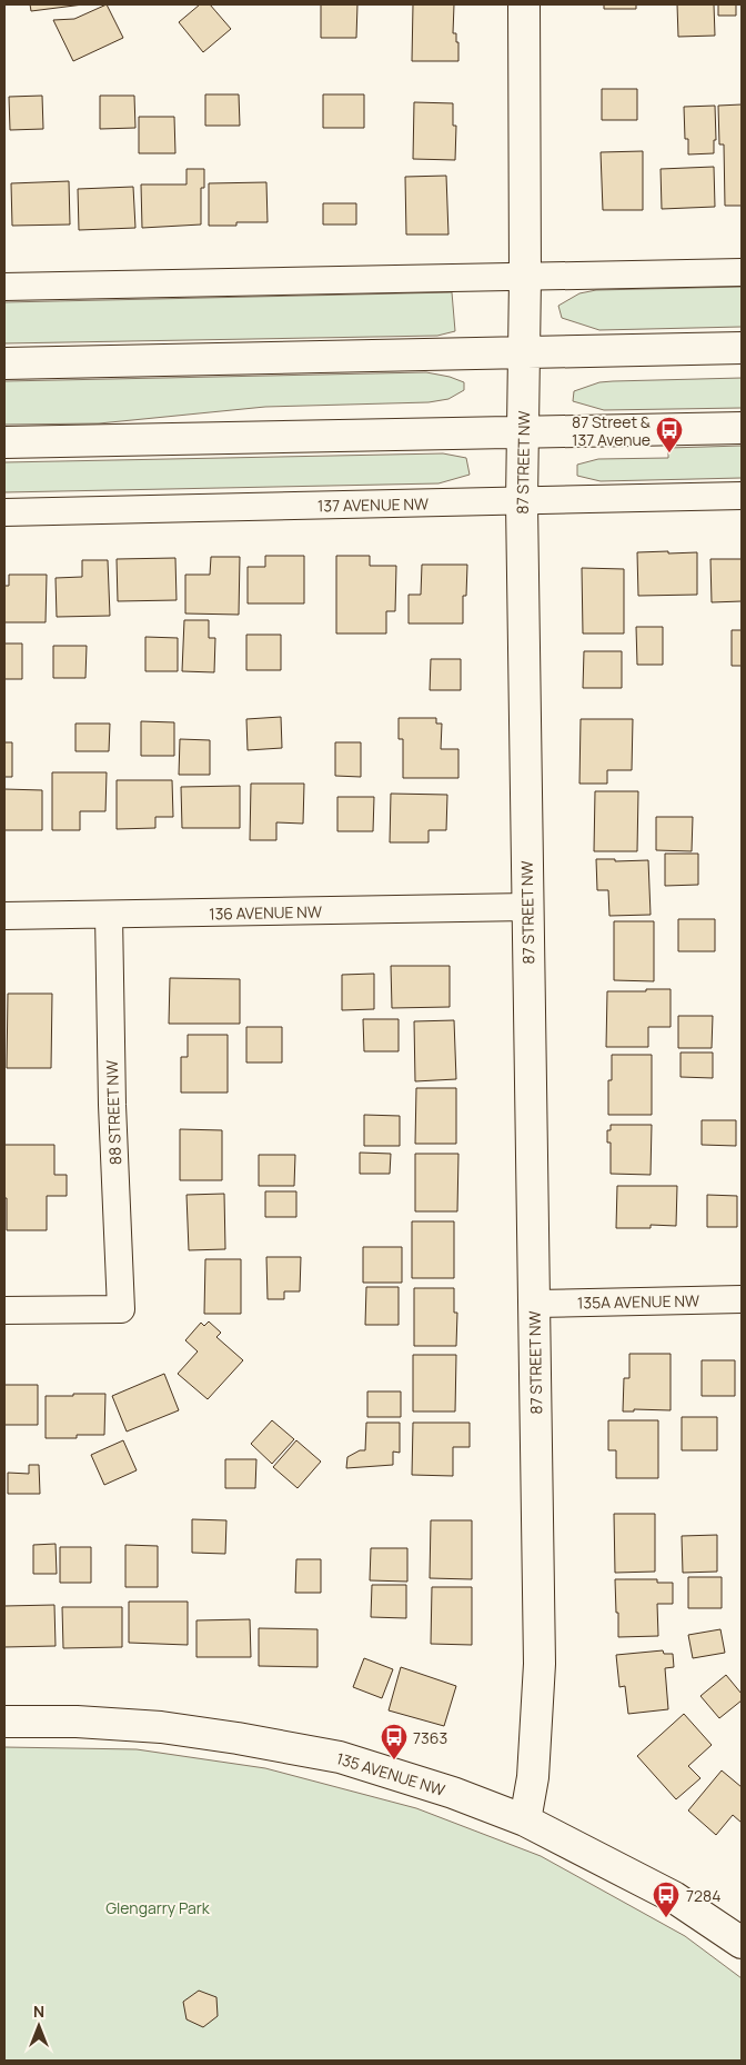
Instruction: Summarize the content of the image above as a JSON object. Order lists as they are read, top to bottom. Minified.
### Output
{"streets":{"street":["87 STREET NW","137 AVENUE NW","136 AVENUE NW","88 STREET NW","135A AVENUE NW","135 AVENUE NW"]},"crossings":[["87 STREET NW","137 AVENUE NW"],["87 STREET NW","136 AVENUE NW"],["87 STREET NW","135A AVENUE NW"],["87 STREET NW","135 AVENUE NW"],["136 AVENUE NW","88 STREET NW"]],"parks":["Glengarry Park"],"places":{"bus stop":["87 Street & 137 Avenue","7363","7284"]},"north":"top"}
